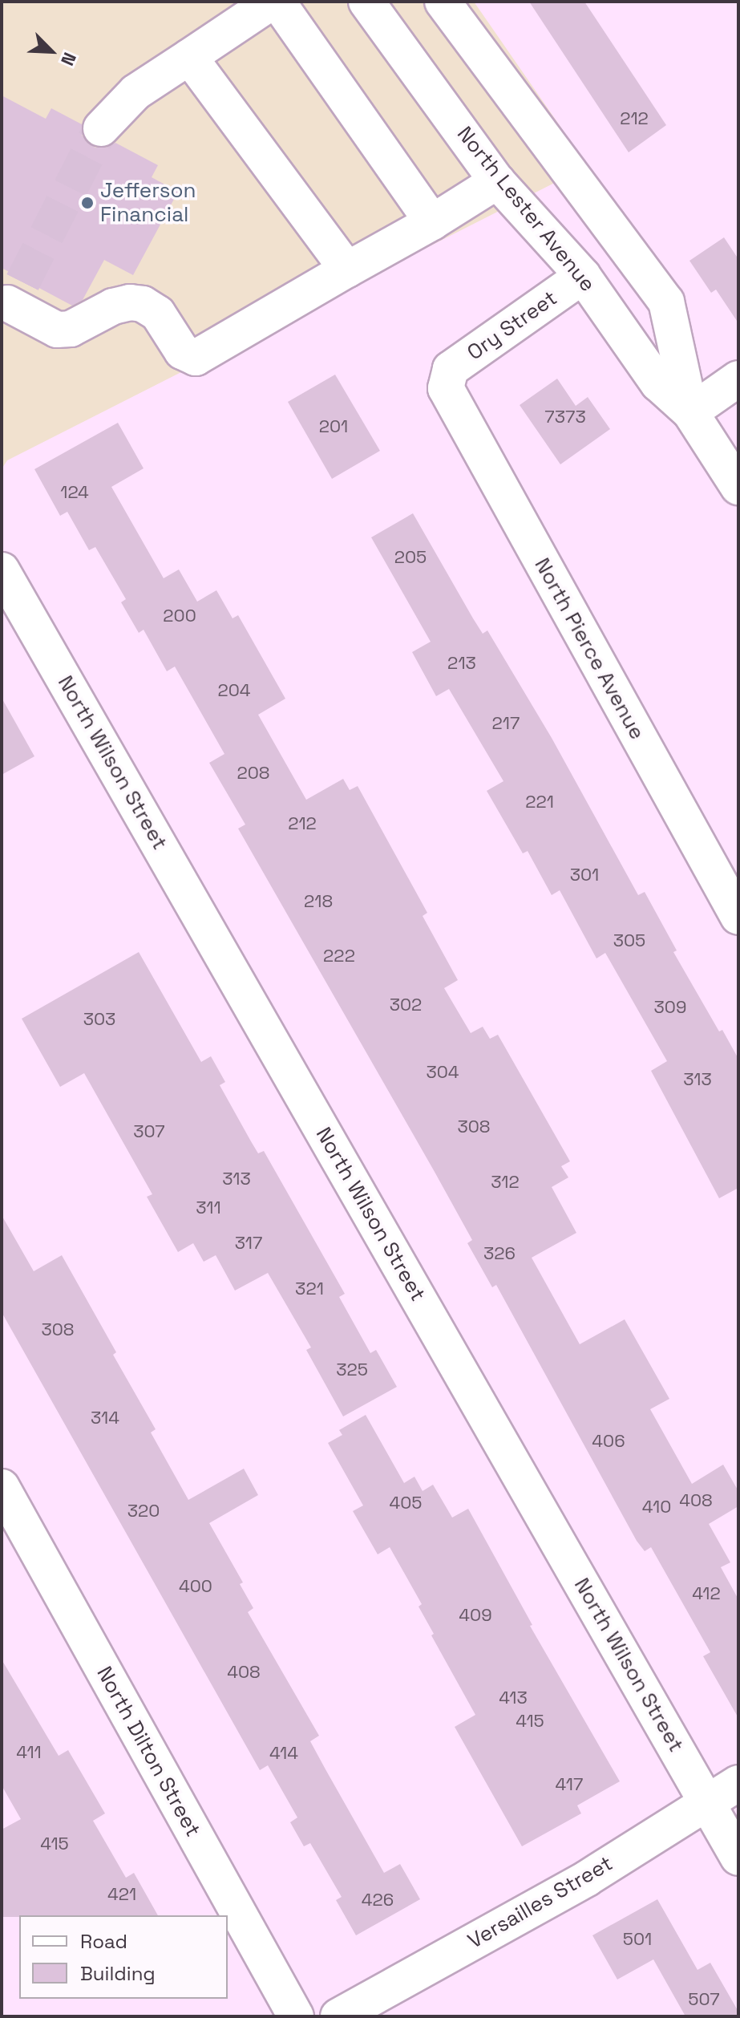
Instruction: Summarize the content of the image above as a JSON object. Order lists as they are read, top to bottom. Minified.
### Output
{"streets":{"street":["North Lester Avenue","Ory Street","North Pierce Avenue","North Wilson Street","North Dilton Street","Versailles Street"]},"crossings":[["North Lester Avenue","Ory Street"],["Ory Street","North Pierce Avenue"],["North Wilson Street","Versailles Street"]],"places":["Jefferson Financial"],"house_numbers":["212","7373","201","124","205","200","213","204","217","208","221","212","301","218","305","222","302","309","303","304","313","308","307","313","312","311","317","326","321","308","325","314","406","408","405","410","320","400","412","409","408","413","415","411","414","417","415","421","426","501","507"],"legend":["Road","Building"],"north":"bottom right"}
